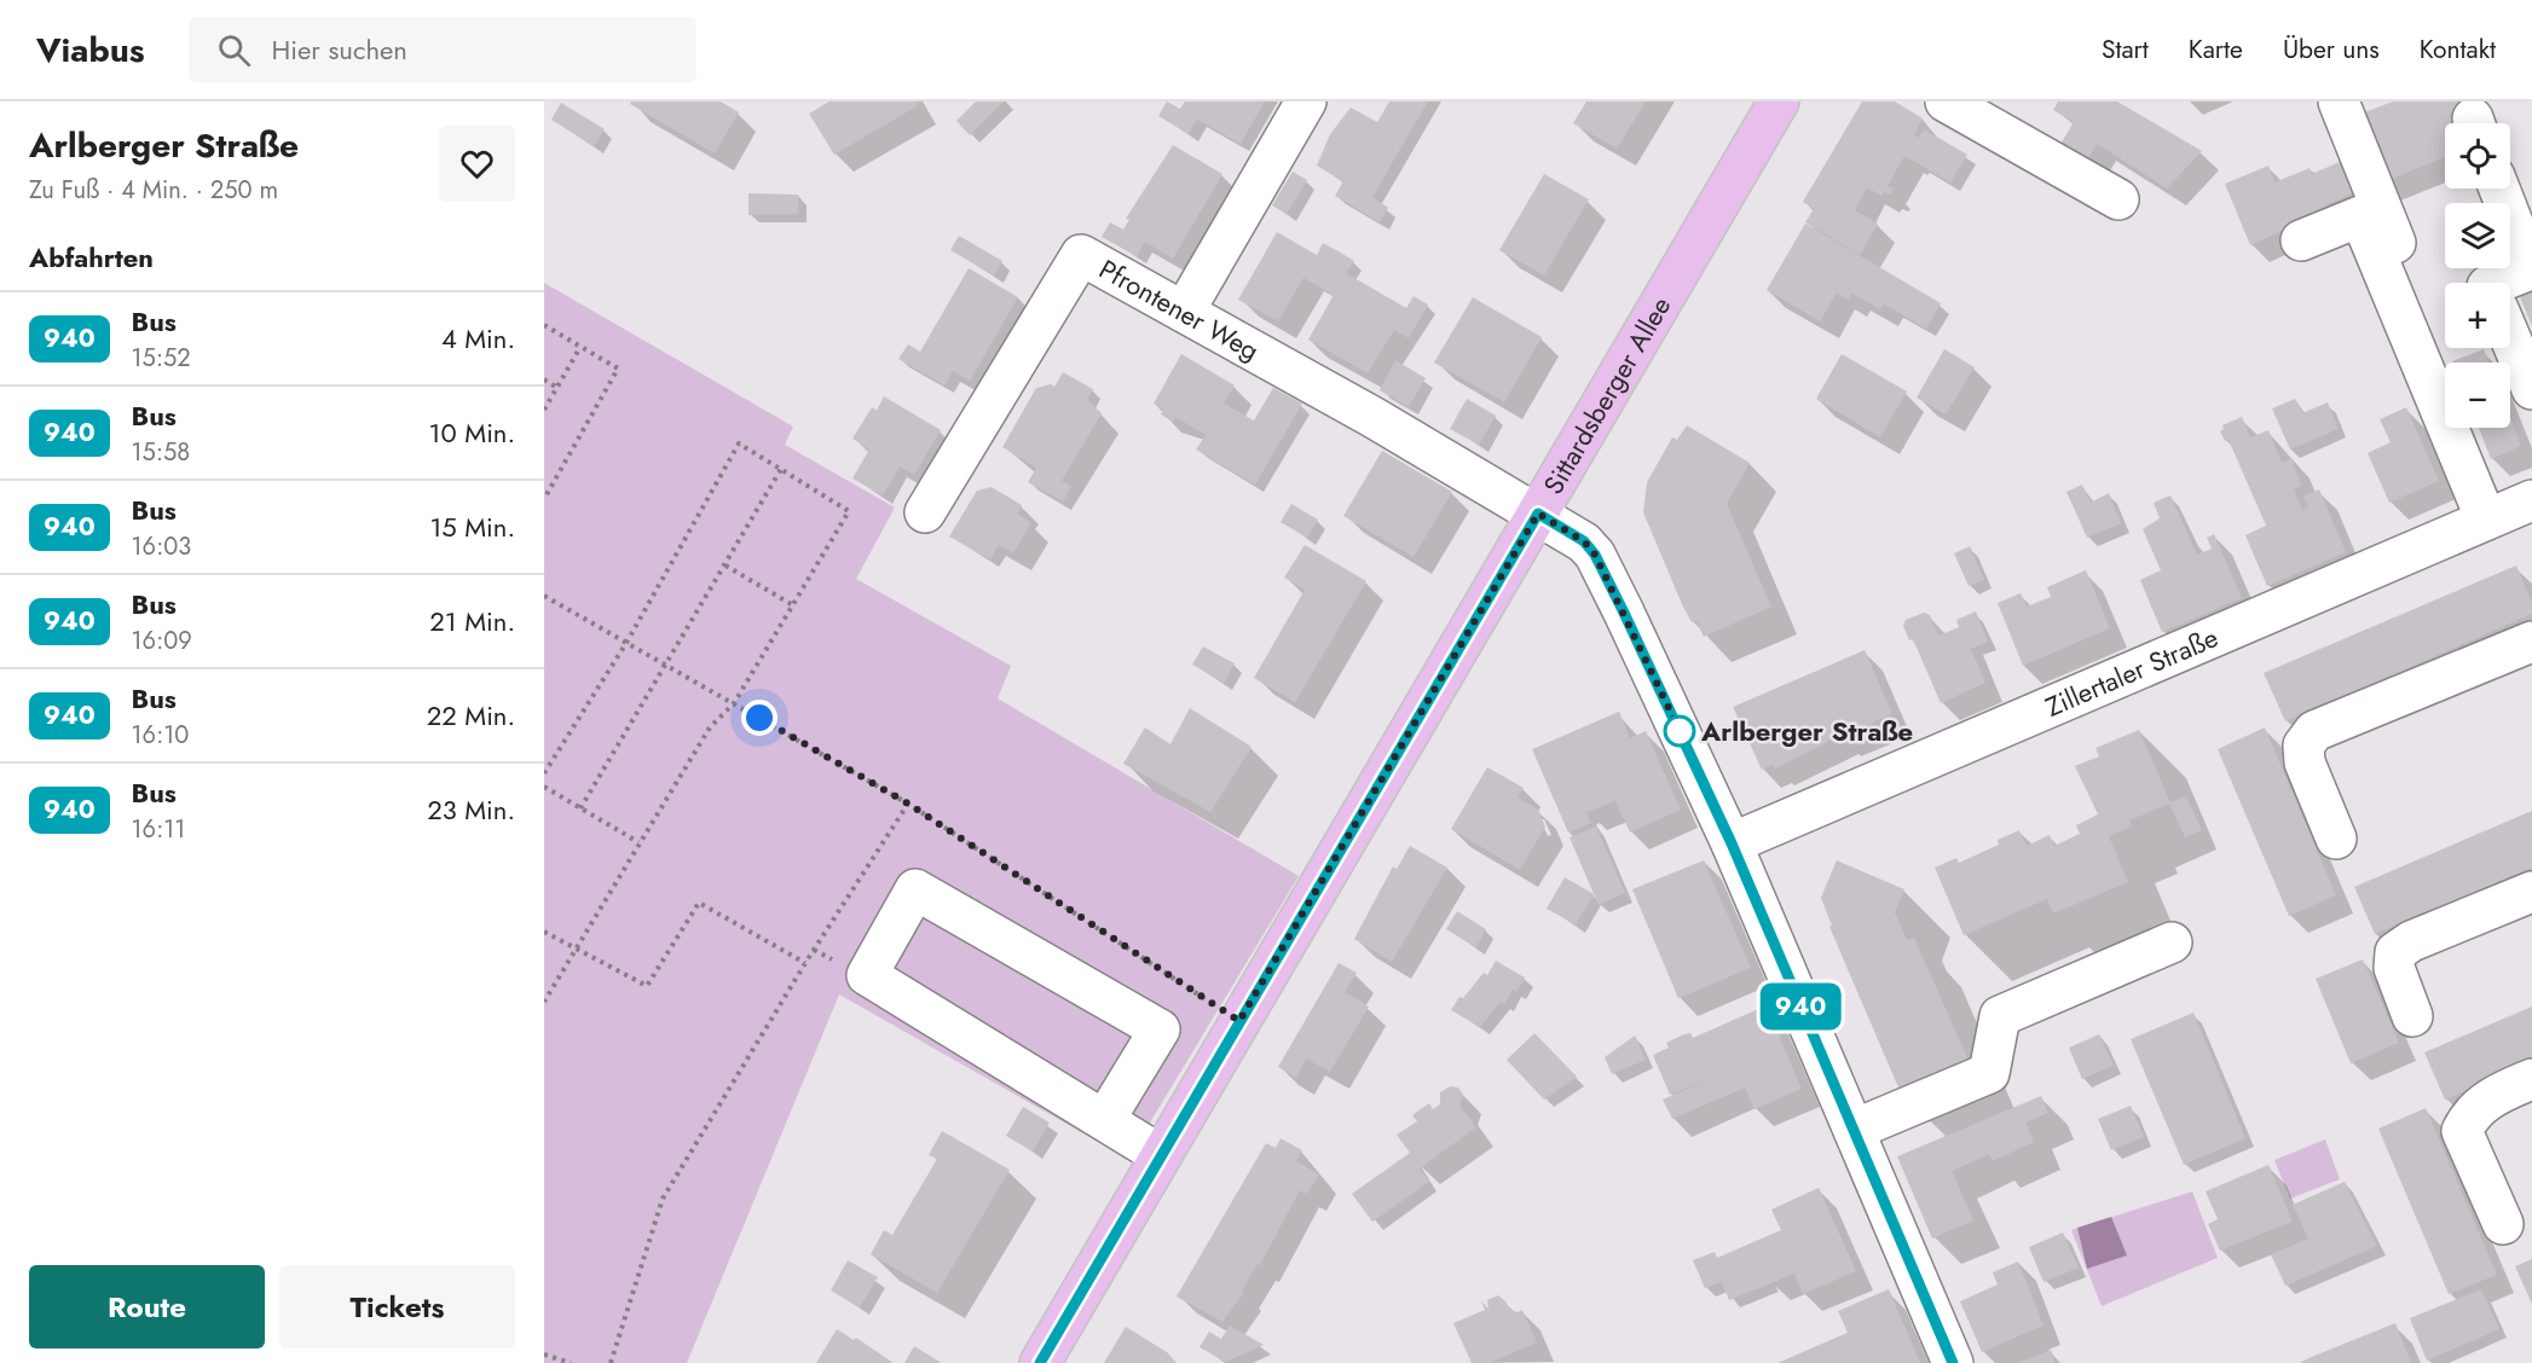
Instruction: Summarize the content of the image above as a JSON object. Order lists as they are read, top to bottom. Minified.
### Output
{"streets":{"main road":["Sittardsberger Allee"],"street":["Pfrontener Weg","Zillertaler Straße"]},"crossings":[["Pfrontener Weg","Sittardsberger Allee"]],"places":["Arlberger Straße"],"lines":["bus line 940"],"page":{"header":"Viabus","search":"Hier suchen","nav":["Start","Karte","Über uns","Kontakt"],"heading":[["Arlberger Straße","Zu Fuß · 4 Min. · 250 m"],"Abfahrten"],"on_map":"940","map_buttons":["+","−"],"list":[{"mark":"940","name":"Bus","note":"15:52","value":"4 Min."},{"mark":"940","name":"Bus","note":"15:58","value":"10 Min."},{"mark":"940","name":"Bus","note":"16:03","value":"15 Min."},{"mark":"940","name":"Bus","note":"16:09","value":"21 Min."},{"mark":"940","name":"Bus","note":"16:10","value":"22 Min."},{"mark":"940","name":"Bus","note":"16:11","value":"23 Min."}],"buttons":["Route","Tickets"]}}
